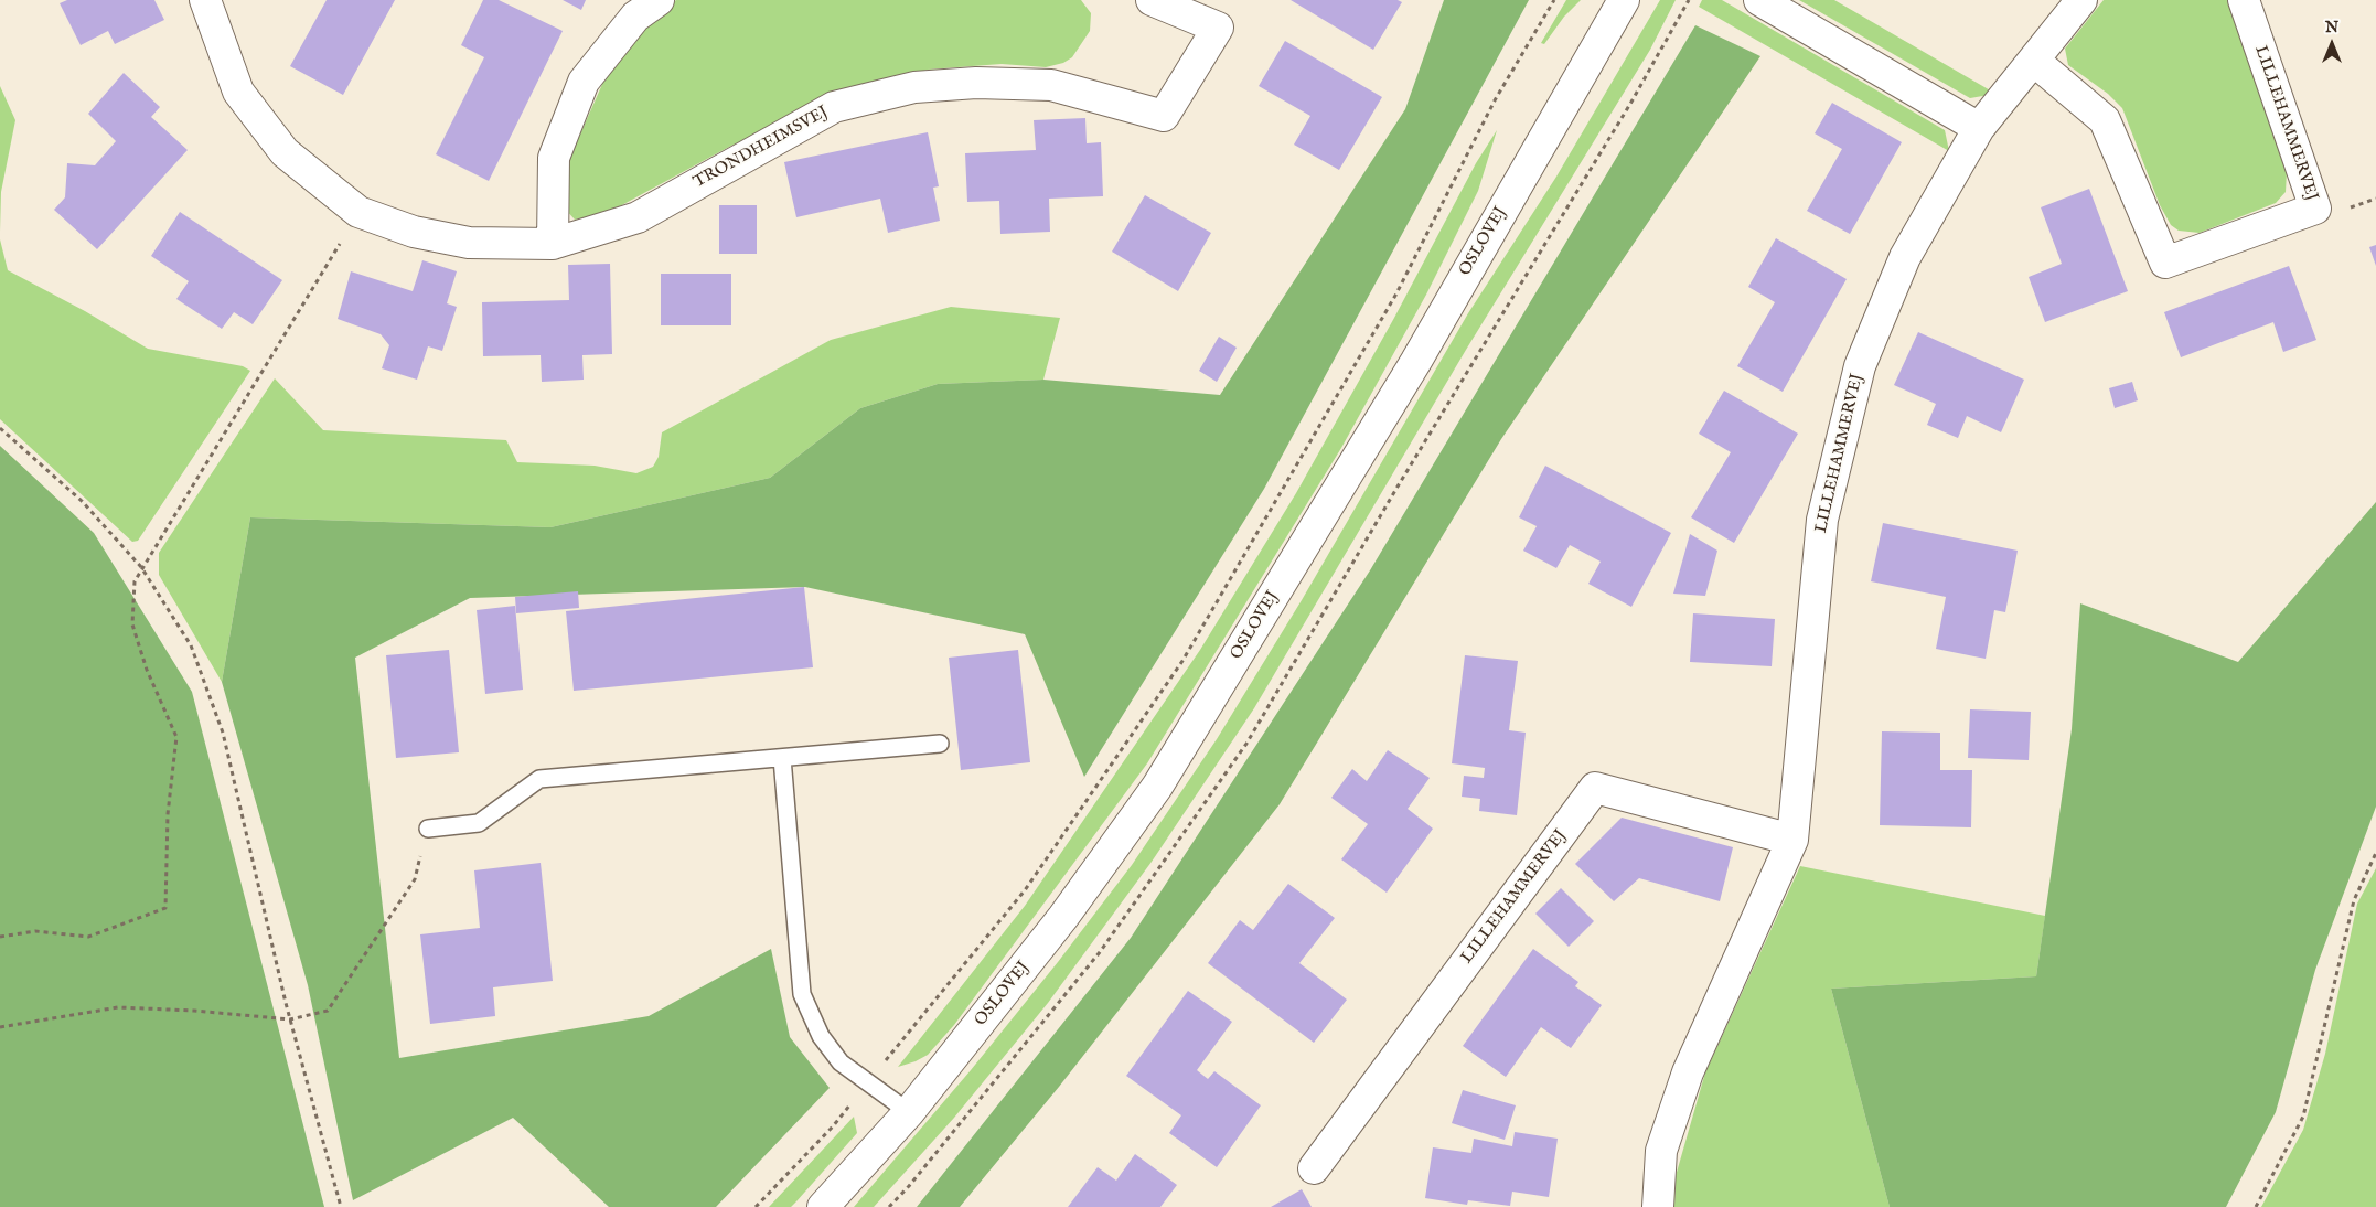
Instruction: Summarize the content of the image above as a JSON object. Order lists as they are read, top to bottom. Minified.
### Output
{"streets":{"street":["LILLEHAMMERVEJ","TRONDHEIMSVEJ","OSLOVEJ"]},"north":"top"}
